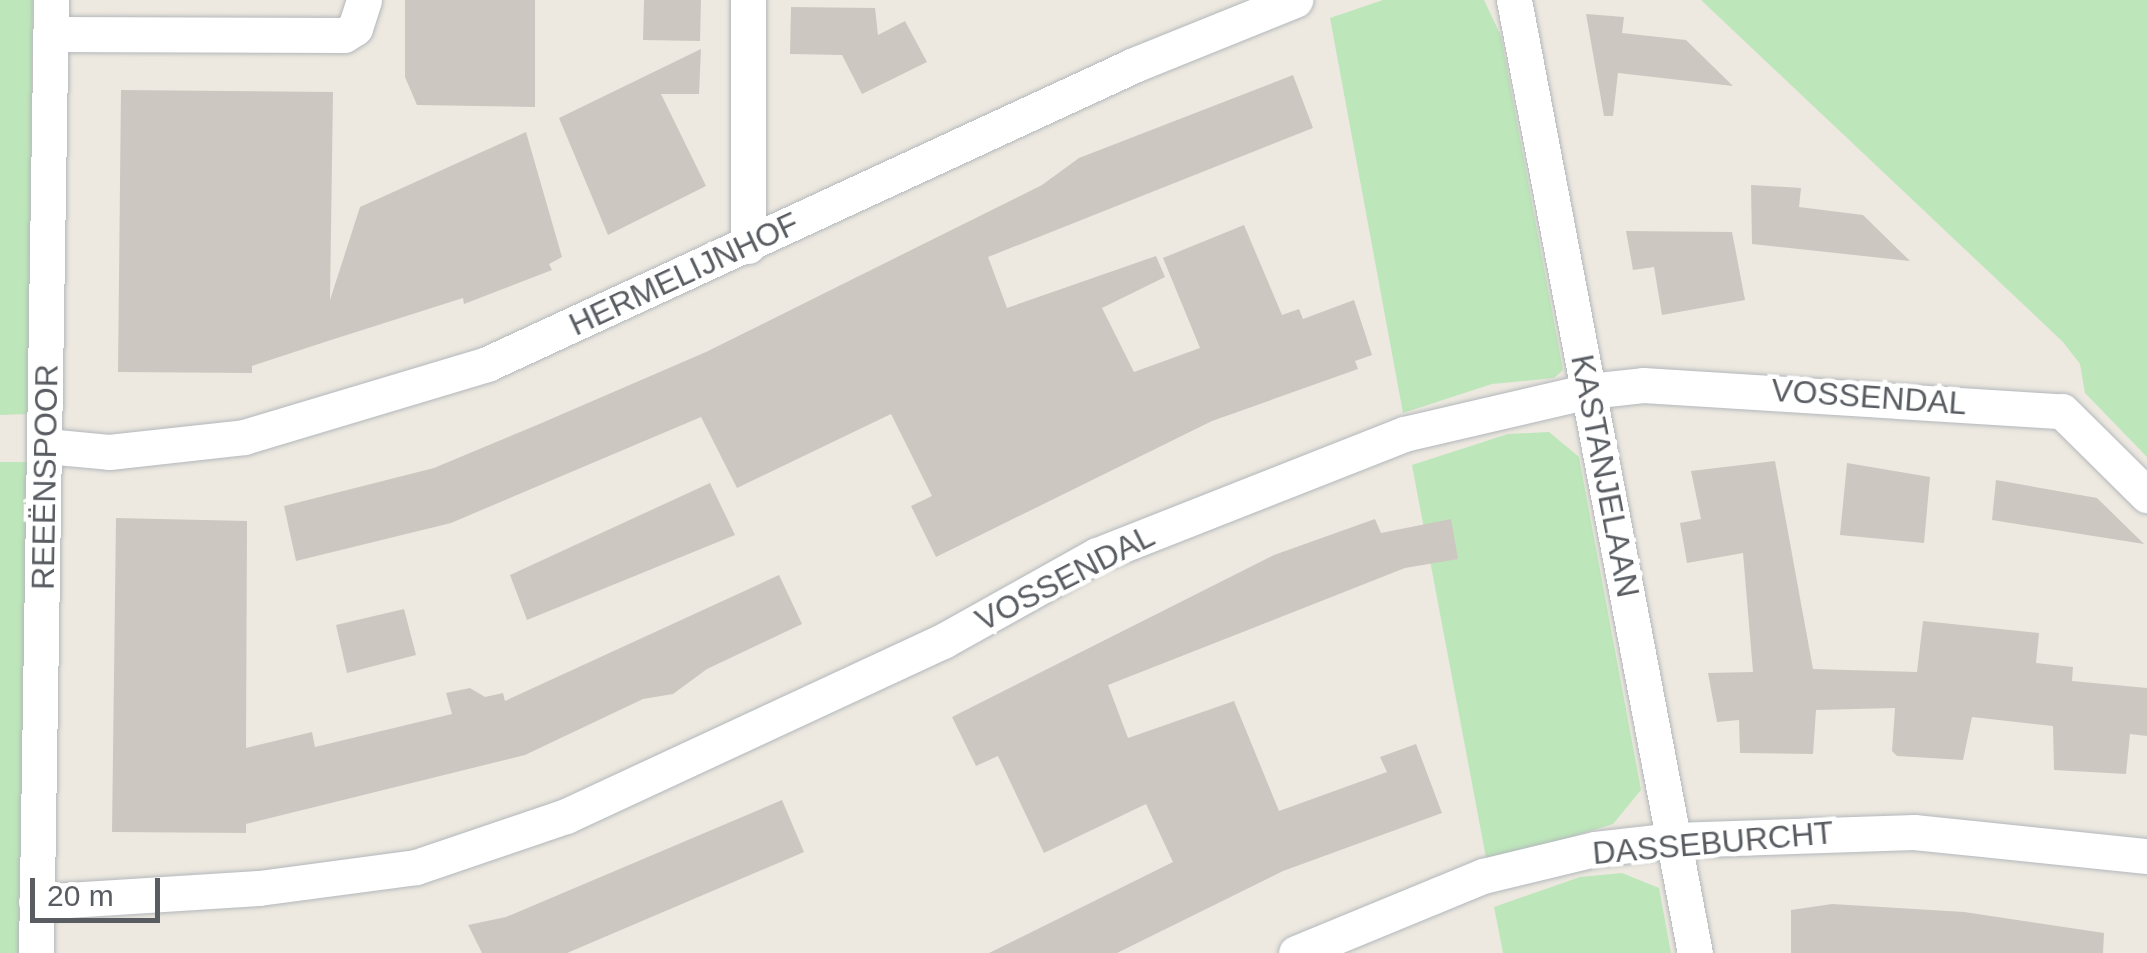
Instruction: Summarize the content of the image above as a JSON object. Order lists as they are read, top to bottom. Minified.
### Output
{"streets":{"street":["HERMELIJNHOF","VOSSENDAL","KASTANJELAAN","REEËNSPOOR","DASSEBURCHT"]},"crossings":[["HERMELIJNHOF","REEËNSPOOR"],["VOSSENDAL","KASTANJELAAN"],["VOSSENDAL","REEËNSPOOR"],["KASTANJELAAN","DASSEBURCHT"]],"scale_bar":"20 m"}
